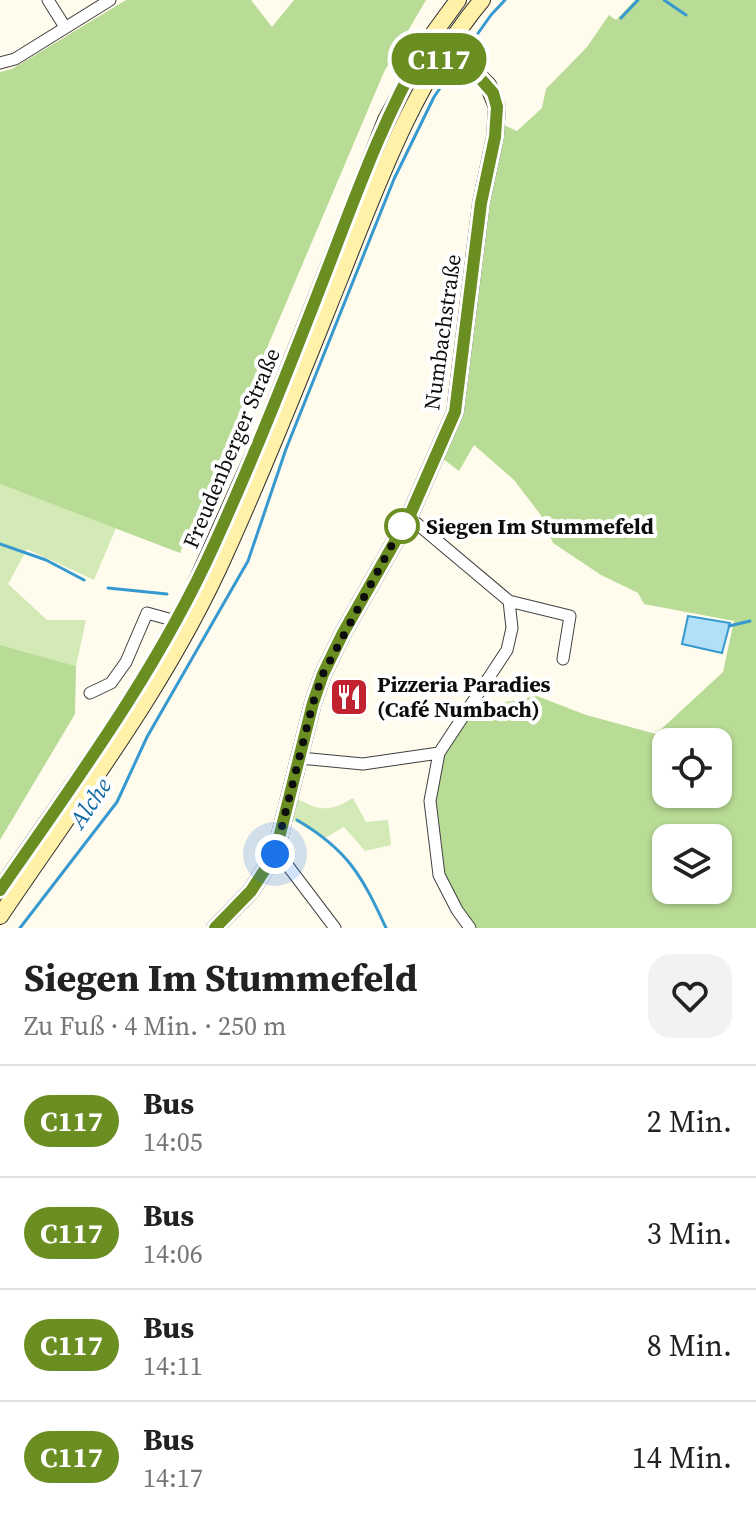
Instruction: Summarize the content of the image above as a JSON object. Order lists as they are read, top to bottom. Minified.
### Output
{"streets":{"main road":["Numbachstraße","Freudenberger Straße"]},"crossings":[["Numbachstraße","Freudenberger Straße"]],"water":["Alche"],"places":{"other":["Siegen Im Stummefeld"],"restaurant":["Pizzeria Paradies (Café Numbach)"]},"lines":["bus line C117"],"page":{"on_map":"C117","heading":["Siegen Im Stummefeld","Zu Fuß · 4 Min. · 250 m"],"list":[{"mark":"C117","name":"Bus","note":"14:05","value":"2 Min."},{"mark":"C117","name":"Bus","note":"14:06","value":"3 Min."},{"mark":"C117","name":"Bus","note":"14:11","value":"8 Min."},{"mark":"C117","name":"Bus","note":"14:17","value":"14 Min."}]}}
